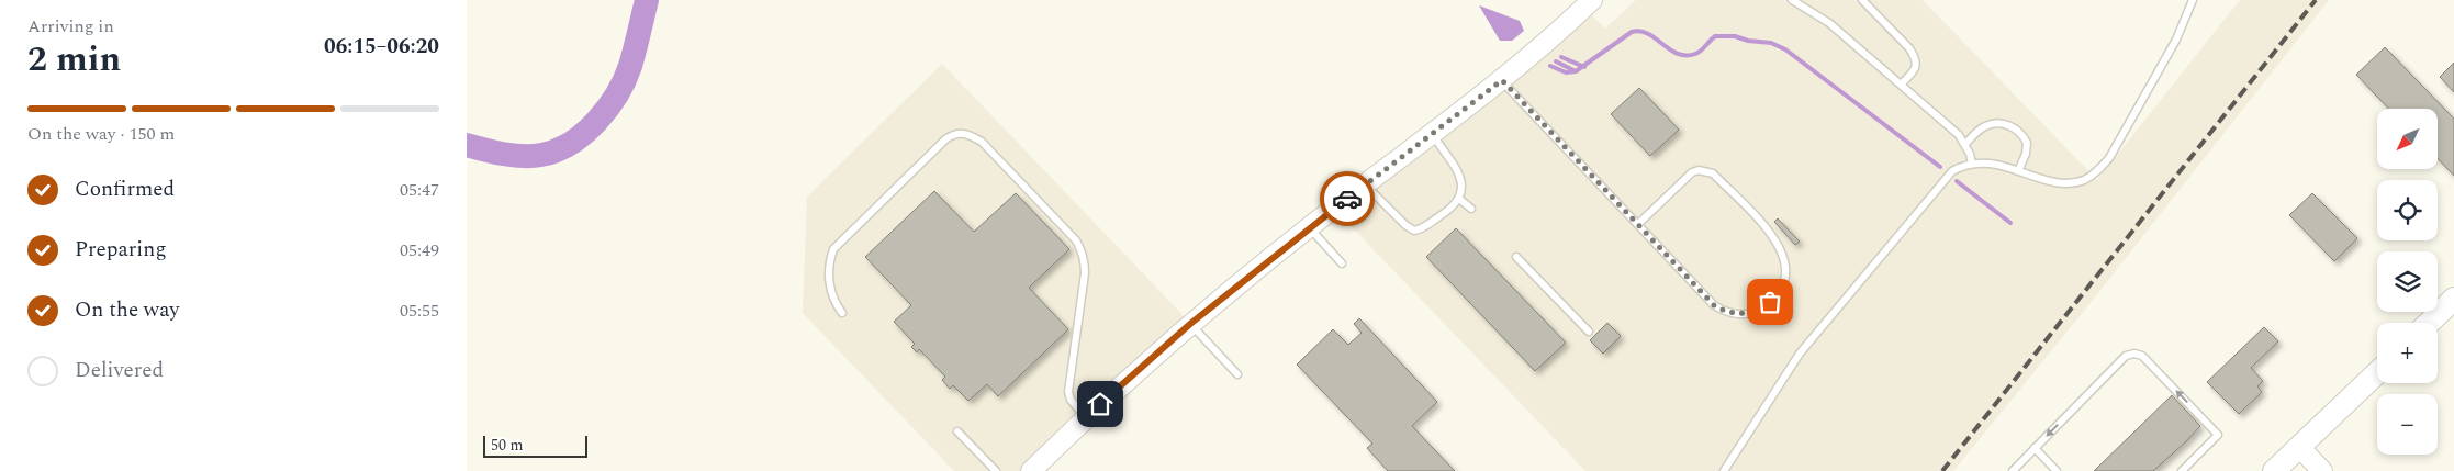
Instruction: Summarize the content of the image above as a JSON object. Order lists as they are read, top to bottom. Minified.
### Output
{"scale_bar":"50 m","north":"bottom left","page":{"heading":["2 min","Arriving in","06:15–06:20"],"bar":"On the way · 150 m","map_buttons":["+","−"],"list":[["Confirmed","05:47"],["Preparing","05:49"],["On the way","05:55"],"Delivered"],"scale":"50 m"}}
